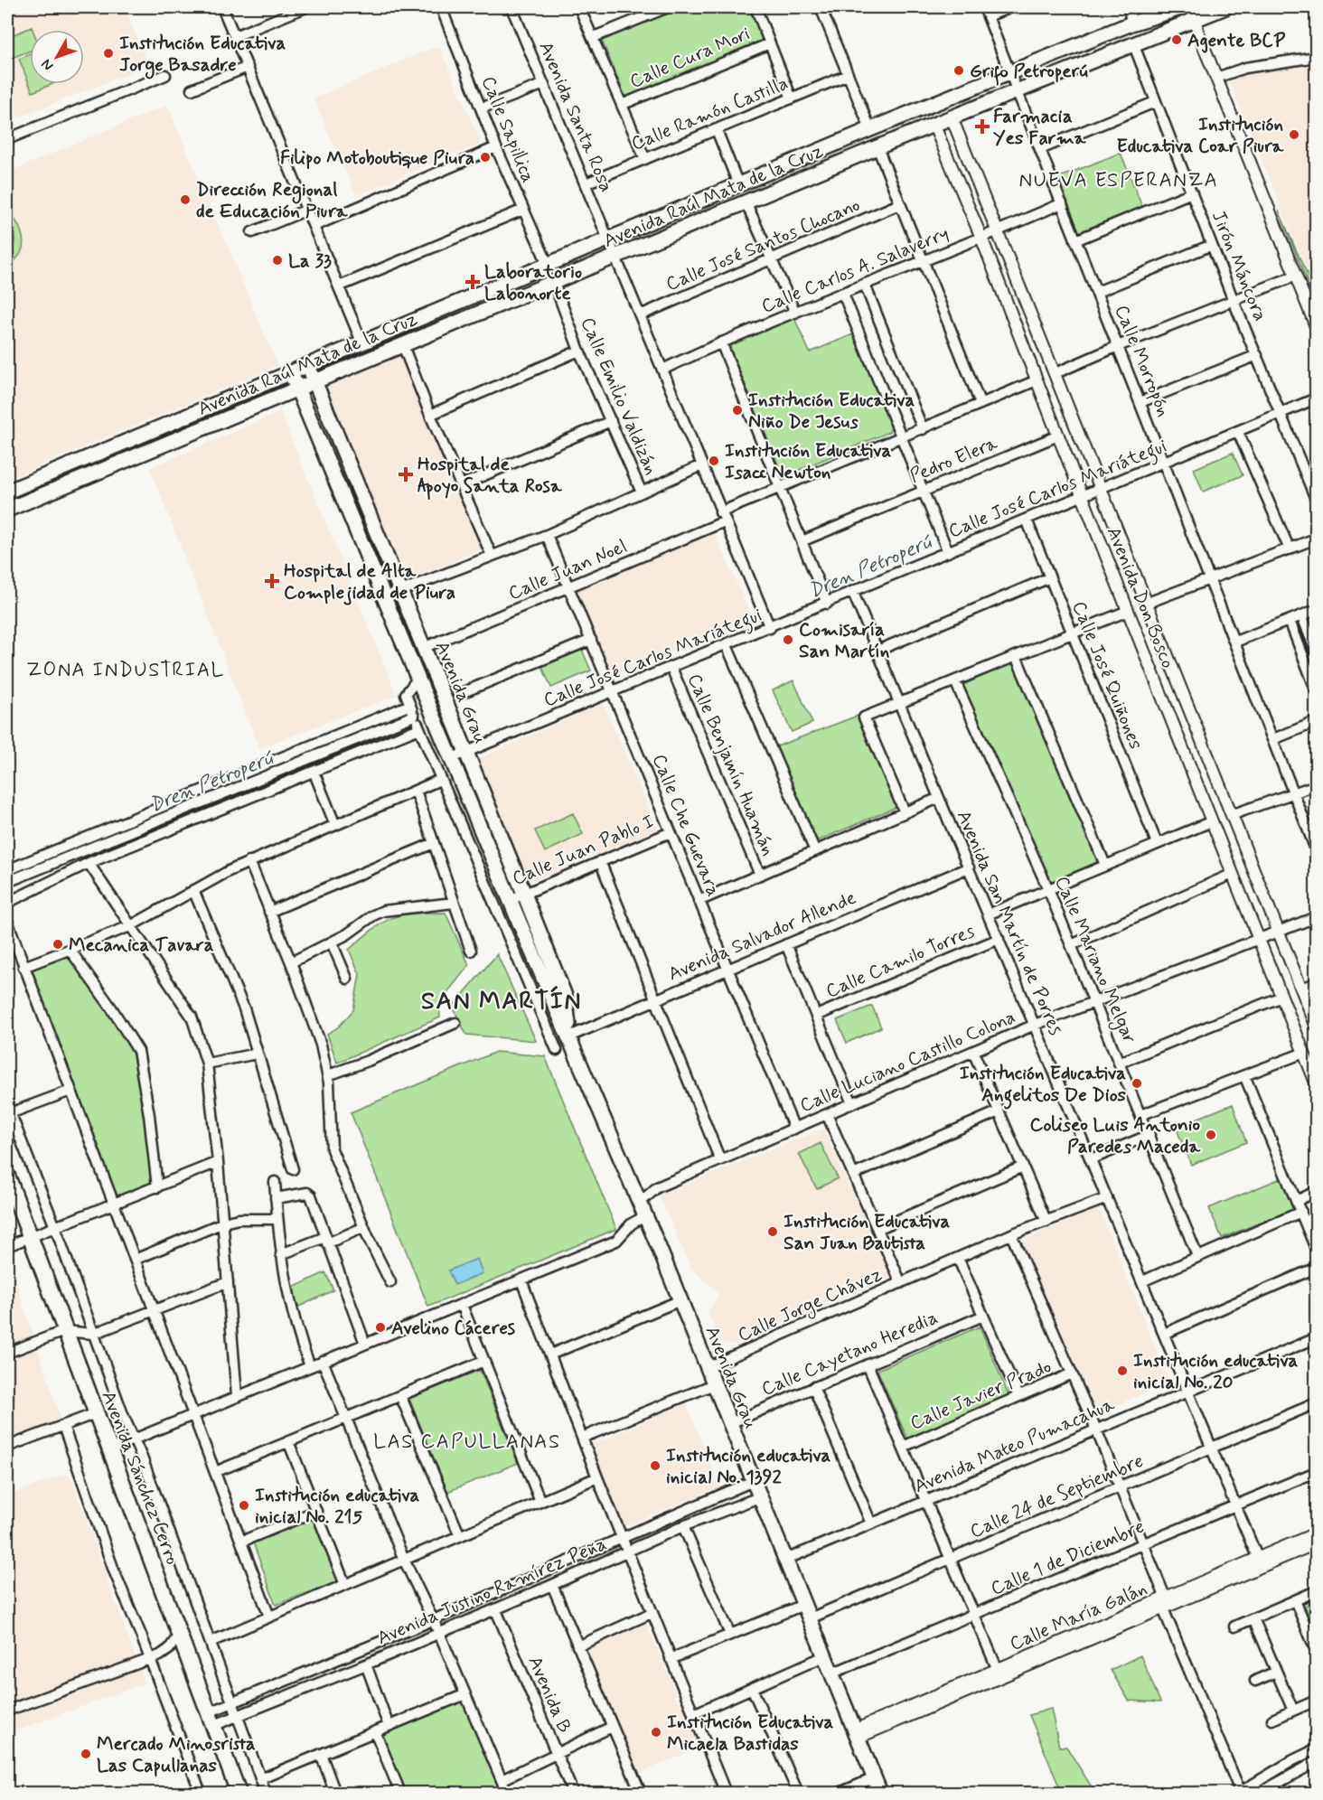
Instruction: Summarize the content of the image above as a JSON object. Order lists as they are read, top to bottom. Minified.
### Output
{"streets":{"highway":["Avenida Sánchez Cerro"],"main road":["Avenida Raúl Mata de la Cruz","Avenida Grau"],"street":["Calle Cura Mori","Calle Ramón Castilla","Avenida Santa Rosa","Calle Sapillica","Calle José Santos Chocano","Jirón Máncora","Calle Carlos A. Salaverry","Calle Morropón","Calle Emilio Valdizán","Pedro Elera","Calle José Carlos Mariátegui","Calle Juan Noel","Avenida Don Bosco","Calle José Quiñones","Calle Benjamín Huamán","Calle Che Guevara","Calle Juan Pablo I","Avenida San Martín de Porres","Avenida Salvador Allende","Calle Mariano Melgar","Calle Camilo Torres","Calle Luciano Castillo Colona","Calle Jorge Chávez","Calle Cayetano Heredia","Calle Javier Prado","Avenida Mateo Pumacahua","Calle 24 de Septiembre","Calle 1 de Diciembre","Avenida Justino Ramírez Peña","Calle María Galán","Avenida B"]},"crossings":[["Calle Ramón Castilla","Avenida Santa Rosa"],["Avenida Santa Rosa","Avenida Raúl Mata de la Cruz"],["Calle Sapillica","Avenida Raúl Mata de la Cruz"],["Avenida Raúl Mata de la Cruz","Jirón Máncora"],["Avenida Raúl Mata de la Cruz","Calle Morropón"],["Avenida Raúl Mata de la Cruz","Calle Emilio Valdizán"],["Avenida Raúl Mata de la Cruz","Avenida Don Bosco"],["Avenida Raúl Mata de la Cruz","Avenida Grau"],["Jirón Máncora","Calle José Carlos Mariátegui"],["Calle Carlos A. Salaverry","Calle Morropón"],["Calle Carlos A. Salaverry","Avenida Don Bosco"],["Calle Morropón","Calle José Carlos Mariátegui"],["Pedro Elera","Avenida Don Bosco"],["Calle José Carlos Mariátegui","Avenida Don Bosco"],["Calle José Carlos Mariátegui","Calle José Quiñones"],["Calle José Carlos Mariátegui","Avenida Grau"],["Calle José Carlos Mariátegui","Calle Benjamín Huamán"],["Calle José Carlos Mariátegui","Calle Che Guevara"],["Calle José Carlos Mariátegui","Avenida San Martín de Porres"],["Calle Juan Noel","Avenida Don Bosco"],["Calle Juan Noel","Avenida Grau"],["Calle Juan Noel","Calle Che Guevara"],["Avenida Don Bosco","Calle Luciano Castillo Colona"],["Avenida Grau","Calle Juan Pablo I"],["Avenida Grau","Avenida Salvador Allende"],["Avenida Grau","Calle Luciano Castillo Colona"],["Avenida Grau","Calle Jorge Chávez"],["Avenida Grau","Calle Cayetano Heredia"],["Avenida Grau","Avenida Mateo Pumacahua"],["Avenida Grau","Calle 24 de Septiembre"],["Avenida Grau","Calle 1 de Diciembre"],["Avenida Grau","Avenida Justino Ramírez Peña"],["Avenida Grau","Calle María Galán"],["Calle Che Guevara","Calle Juan Pablo I"],["Calle Che Guevara","Avenida Salvador Allende"],["Calle Che Guevara","Calle Luciano Castillo Colona"],["Avenida San Martín de Porres","Avenida Salvador Allende"],["Avenida San Martín de Porres","Calle Camilo Torres"],["Avenida San Martín de Porres","Calle Luciano Castillo Colona"],["Avenida San Martín de Porres","Calle Jorge Chávez"],["Avenida San Martín de Porres","Avenida Mateo Pumacahua"],["Avenida San Martín de Porres","Calle 24 de Septiembre"],["Avenida San Martín de Porres","Calle 1 de Diciembre"],["Avenida San Martín de Porres","Calle María Galán"],["Calle Mariano Melgar","Calle Luciano Castillo Colona"],["Avenida Sánchez Cerro","Avenida Justino Ramírez Peña"],["Avenida Justino Ramírez Peña","Avenida B"]],"districts":["NUEVA ESPERANZA","ZONA INDUSTRIAL","SAN MARTÍN","LAS CAPULLANAS"],"water":["Dren Petroperú"],"places":{"other":["Agente BCP","Institución Educativa Jorge Basadre","Grifo Petroperú","Institución Educativa Coar Piura","Filipo Motoboutique Piura","Dirección Regional de Educación Piura","La 33","Institución Educativa Niño De Jesus","Institución Educativa Isacc Newton","Comisaría San Martín","Mecanica Tavara","Institución Educativa Angelitos De Dios","Coliseo Luis Antonio Paredes Maceda","Institución Educativa San Juan Bautista","Avelino Cáceres","Institución educativa inicial No. 20","Institución educativa inicial No. 1392","Institución educativa inicial No. 215","Institución Educativa Micaela Bastidas","Mercado Minosrista Las Capullanas"],"health":["Farmacia Yes Farma","Laboratorio Labonorte","Hospital de Apoyo Santa Rosa","Hospital de Alta Complejidad de Piura"]},"north":"bottom left"}
